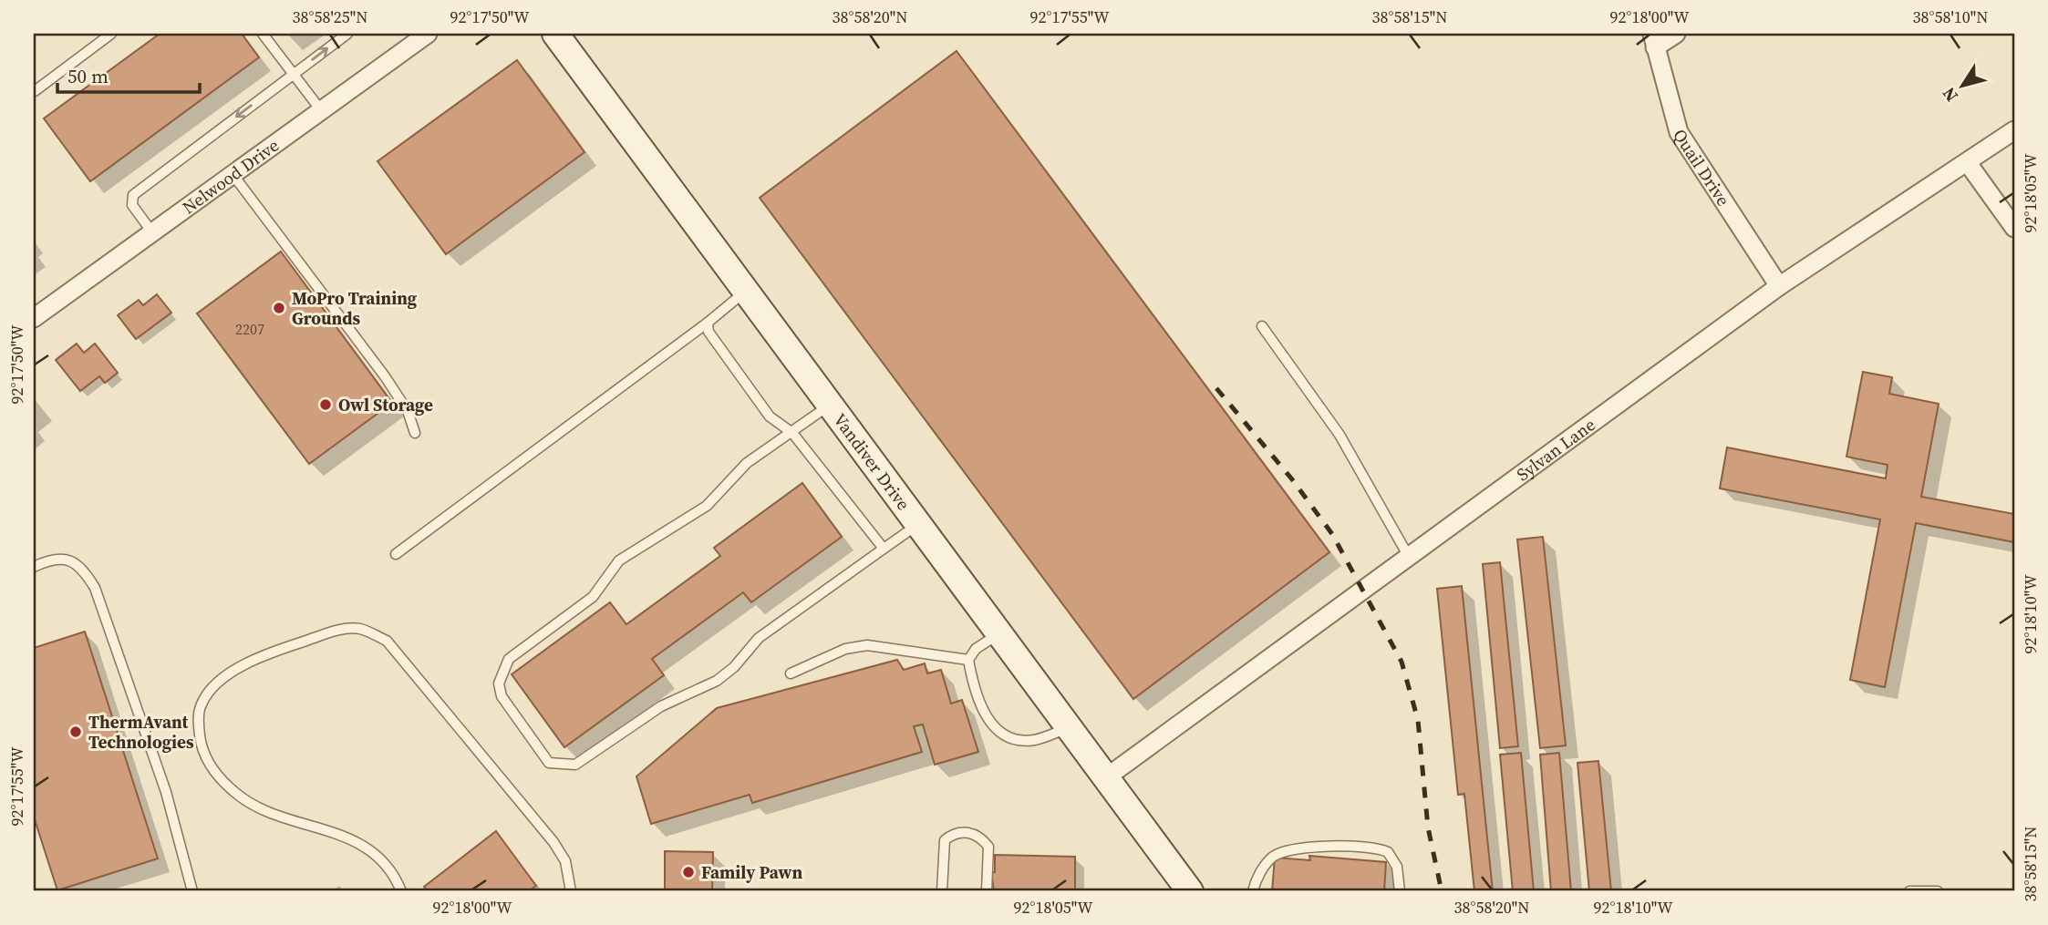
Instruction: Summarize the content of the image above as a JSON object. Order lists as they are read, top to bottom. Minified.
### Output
{"streets":{"main road":["Vandiver Drive"],"street":["Quail Drive","Nelwood Drive","Sylvan Lane"]},"crossings":[["Quail Drive","Sylvan Lane"],["Sylvan Lane","Vandiver Drive"]],"places":["MoPro Training Grounds","Owl Storage","ThermAvant Technologies","Family Pawn"],"house_numbers":["2207"],"scale_bar":"50 m","north":"bottom left","coordinates":["38°58'25\"N","92°17'50\"W","38°58'20\"N","92°17'55\"W","38°58'15\"N","92°18'00\"W","38°58'10\"N","92°18'05\"W","92°18'10\"W"]}
